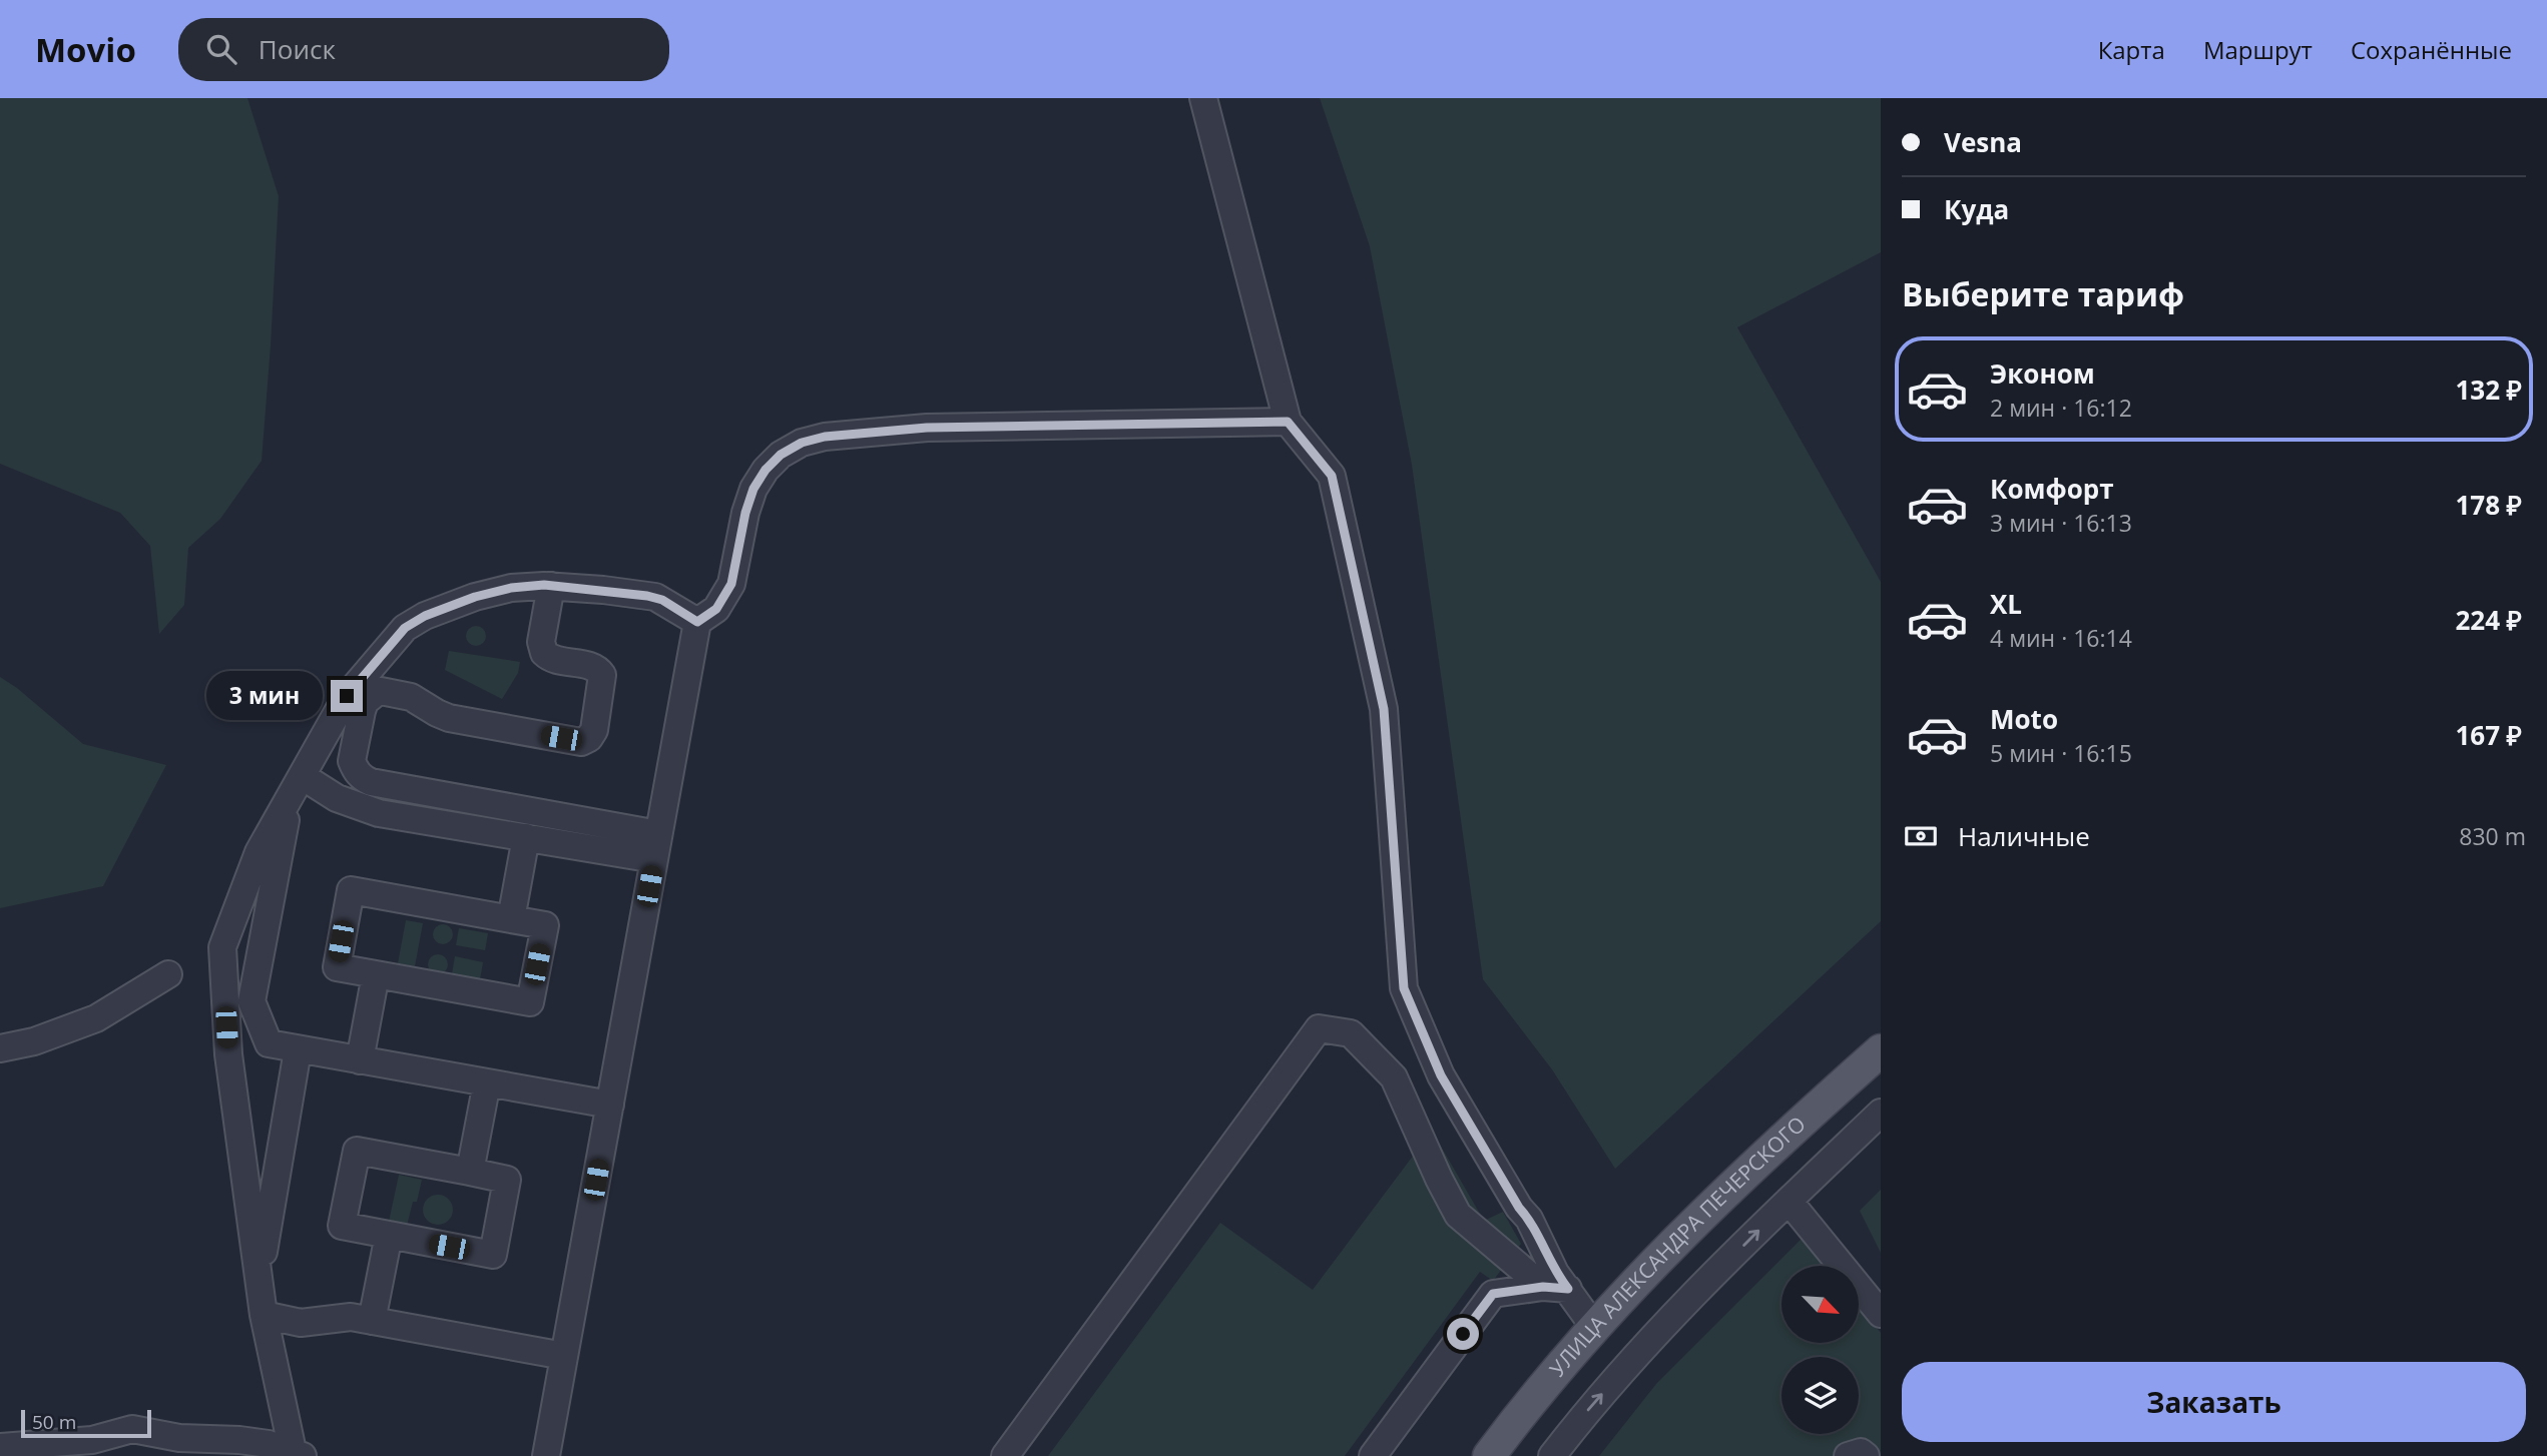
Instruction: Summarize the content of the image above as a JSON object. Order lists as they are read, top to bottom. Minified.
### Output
{"streets":{"main road":["УЛИЦА АЛЕКСАНДРА ПЕЧЕРСКОГО"]},"scale_bar":"50 m","north":"bottom right","page":{"header":"Movio","search":"Поиск","nav":["Карта","Маршрут","Сохранённые"],"banner":["Vesna","Куда"],"heading":"Выберите тариф","list":[{"name":"Эконом","note":"2 мин · 16:12","value":"132 ₽"},{"name":"Комфорт","note":"3 мин · 16:13","value":"178 ₽"},{"name":"XL","note":"4 мин · 16:14","value":"224 ₽"},{"name":"Moto","note":"5 мин · 16:15","value":"167 ₽"}],"bubble":"3 мин","pay":["Наличные","830 m"],"buttons":"Заказать","scale":"50 m"}}
